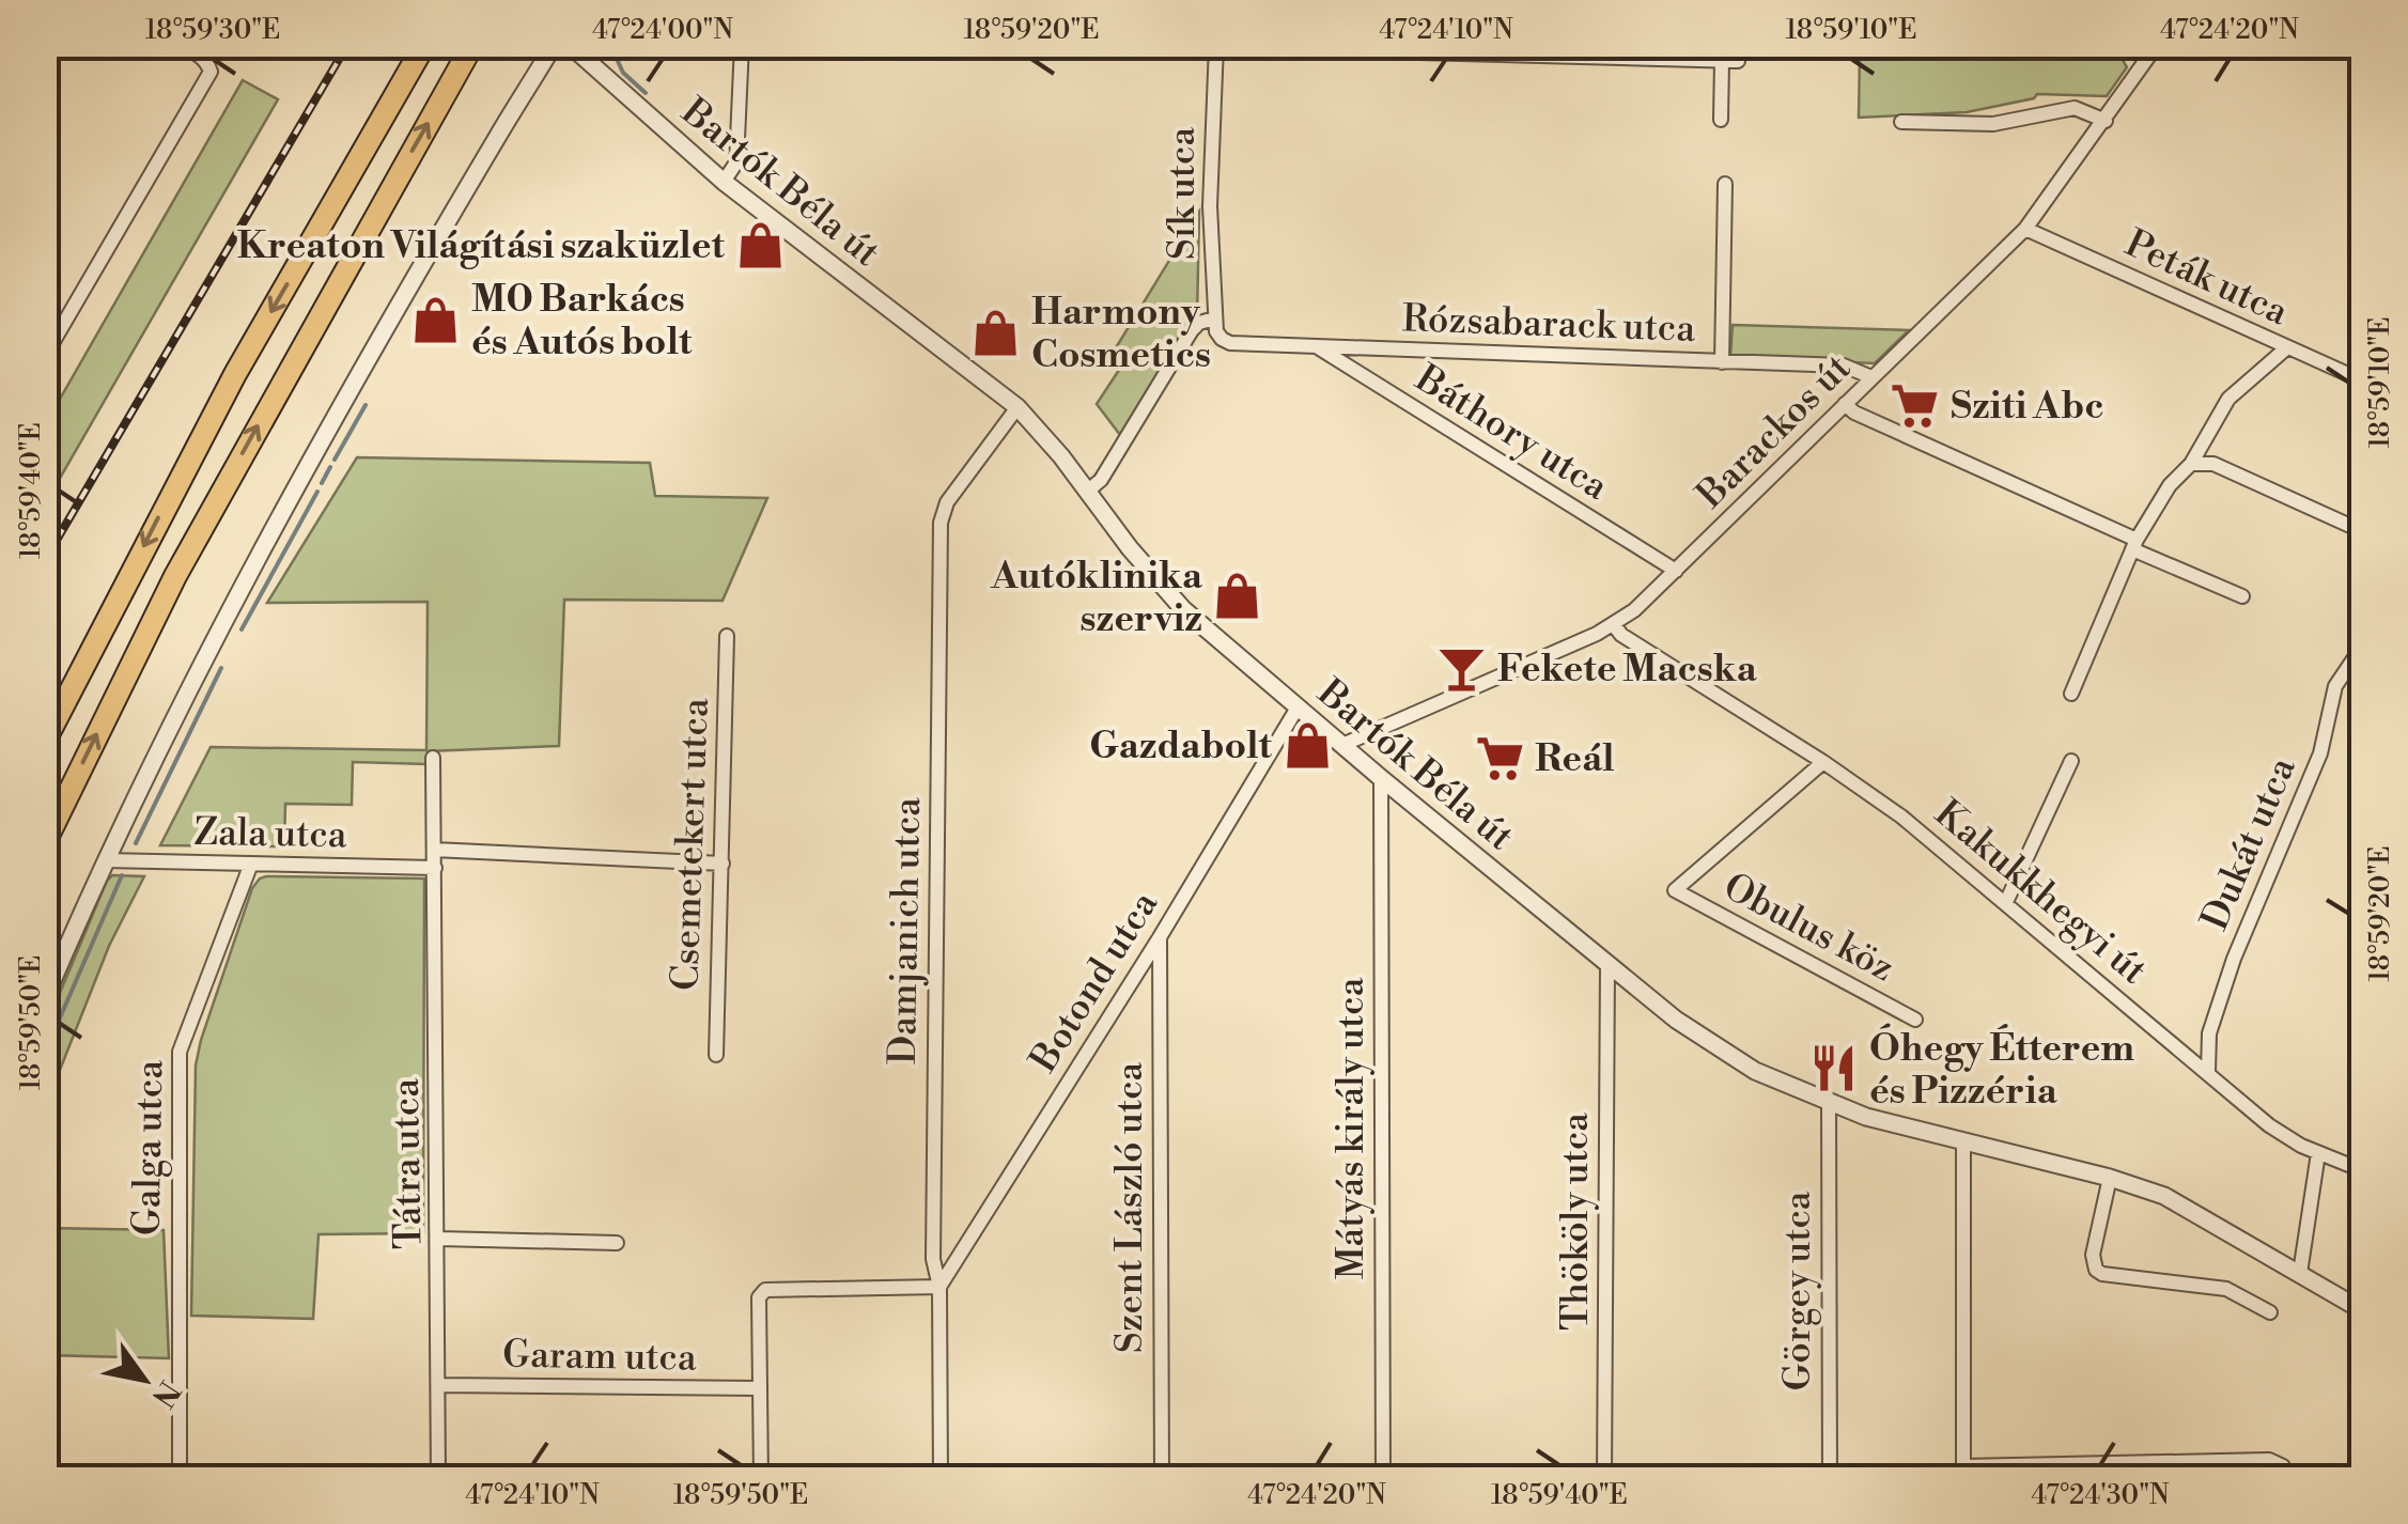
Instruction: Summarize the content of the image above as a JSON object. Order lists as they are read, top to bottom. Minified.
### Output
{"streets":{"street":["Bartók Béla út","Sík utca","Peták utca","Rózsabarack utca","Barackos út","Báthory utca","Zala utca","Dukát utca","Csemetekert utca","Kakukkhegyi út","Obulus köz","Damjanich utca","Botond utca","Mátyás király utca","Galga utca","Tátra utca","Szent László utca","Thököly utca","Görgey utca","Garam utca"]},"crossings":[["Bartók Béla út","Barackos út"],["Bartók Béla út","Damjanich utca"],["Bartók Béla út","Botond utca"],["Bartók Béla út","Mátyás király utca"],["Bartók Béla út","Thököly utca"],["Bartók Béla út","Görgey utca"],["Sík utca","Rózsabarack utca"],["Peták utca","Barackos út"],["Rózsabarack utca","Barackos út"],["Rózsabarack utca","Báthory utca"],["Barackos út","Báthory utca"],["Barackos út","Kakukkhegyi út"],["Zala utca","Galga utca"],["Zala utca","Tátra utca"],["Dukát utca","Kakukkhegyi út"],["Kakukkhegyi út","Obulus köz"],["Damjanich utca","Botond utca"],["Botond utca","Szent László utca"],["Tátra utca","Garam utca"]],"places":{"shop":["Kreaton Világítási szaküzlet","M0 Barkács és Autós bolt","Harmony Cosmetics","Autóklinika szerviz","Gazdabolt"],"supermarket":["Sziti Abc","Reál"],"bar":["Fekete Macska"],"restaurant":["Óhegy Étterem és Pizzéria"]},"north":"bottom right","coordinates":["18°59'30\"E","47°24'00\"N","18°59'20\"E","47°24'10\"N","18°59'10\"E","47°24'20\"N","18°59'40\"E","18°59'50\"E","47°24'30\"N"]}
